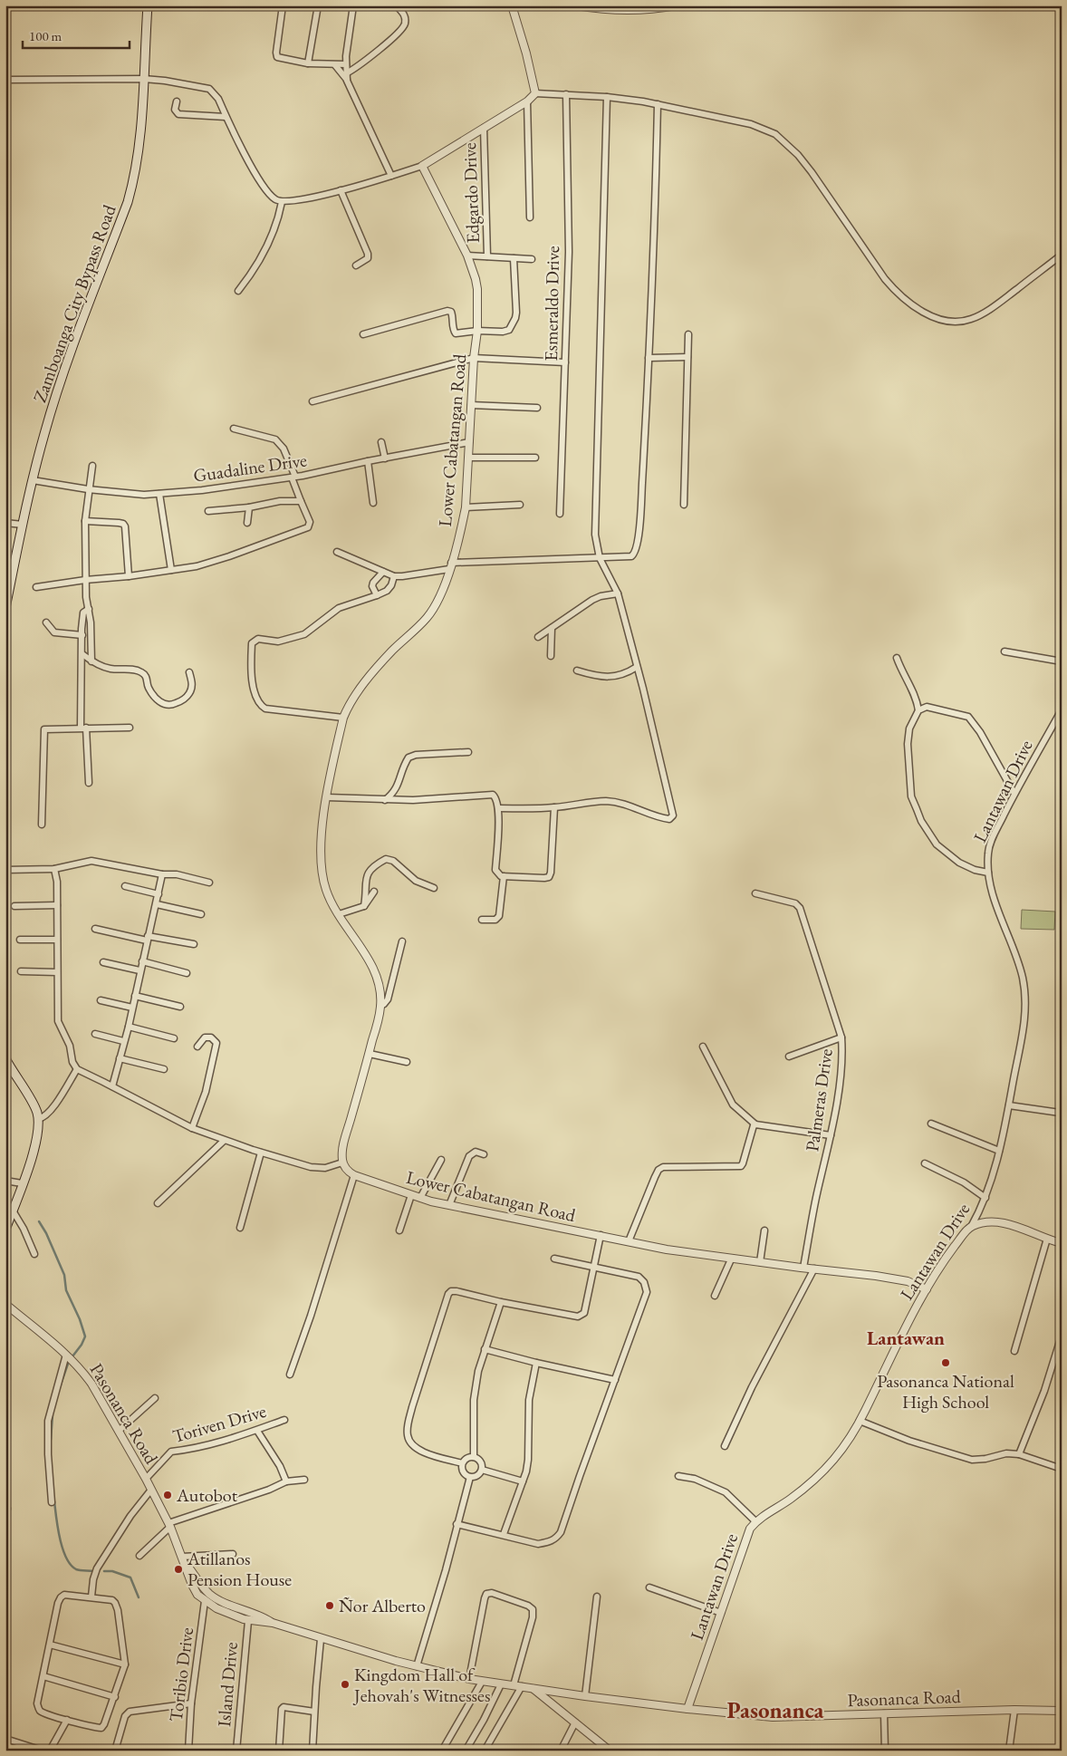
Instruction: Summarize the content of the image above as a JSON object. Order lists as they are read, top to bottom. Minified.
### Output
{"streets":{"main road":["Zamboanga City Bypass Road"],"street":["Edgardo Drive","Esmeraldo Drive","Lower Cabatangan Road","Guadaline Drive","Lantawan Drive","Palmeras Drive","Pasonanca Road","Toriven Drive","Toribio Drive","Island Drive"]},"crossings":[["Zamboanga City Bypass Road","Guadaline Drive"],["Lower Cabatangan Road","Guadaline Drive"],["Lower Cabatangan Road","Lantawan Drive"],["Lower Cabatangan Road","Palmeras Drive"],["Lantawan Drive","Pasonanca Road"],["Pasonanca Road","Toriven Drive"],["Pasonanca Road","Toribio Drive"],["Pasonanca Road","Island Drive"]],"districts":["Lantawan","Pasonanca"],"places":["Pasonanca National High School","Autobot","Atillanos Pension House","Ñor Alberto","Kingdom Hall of Jehovah's Witnesses"],"scale_bar":"100 m"}
